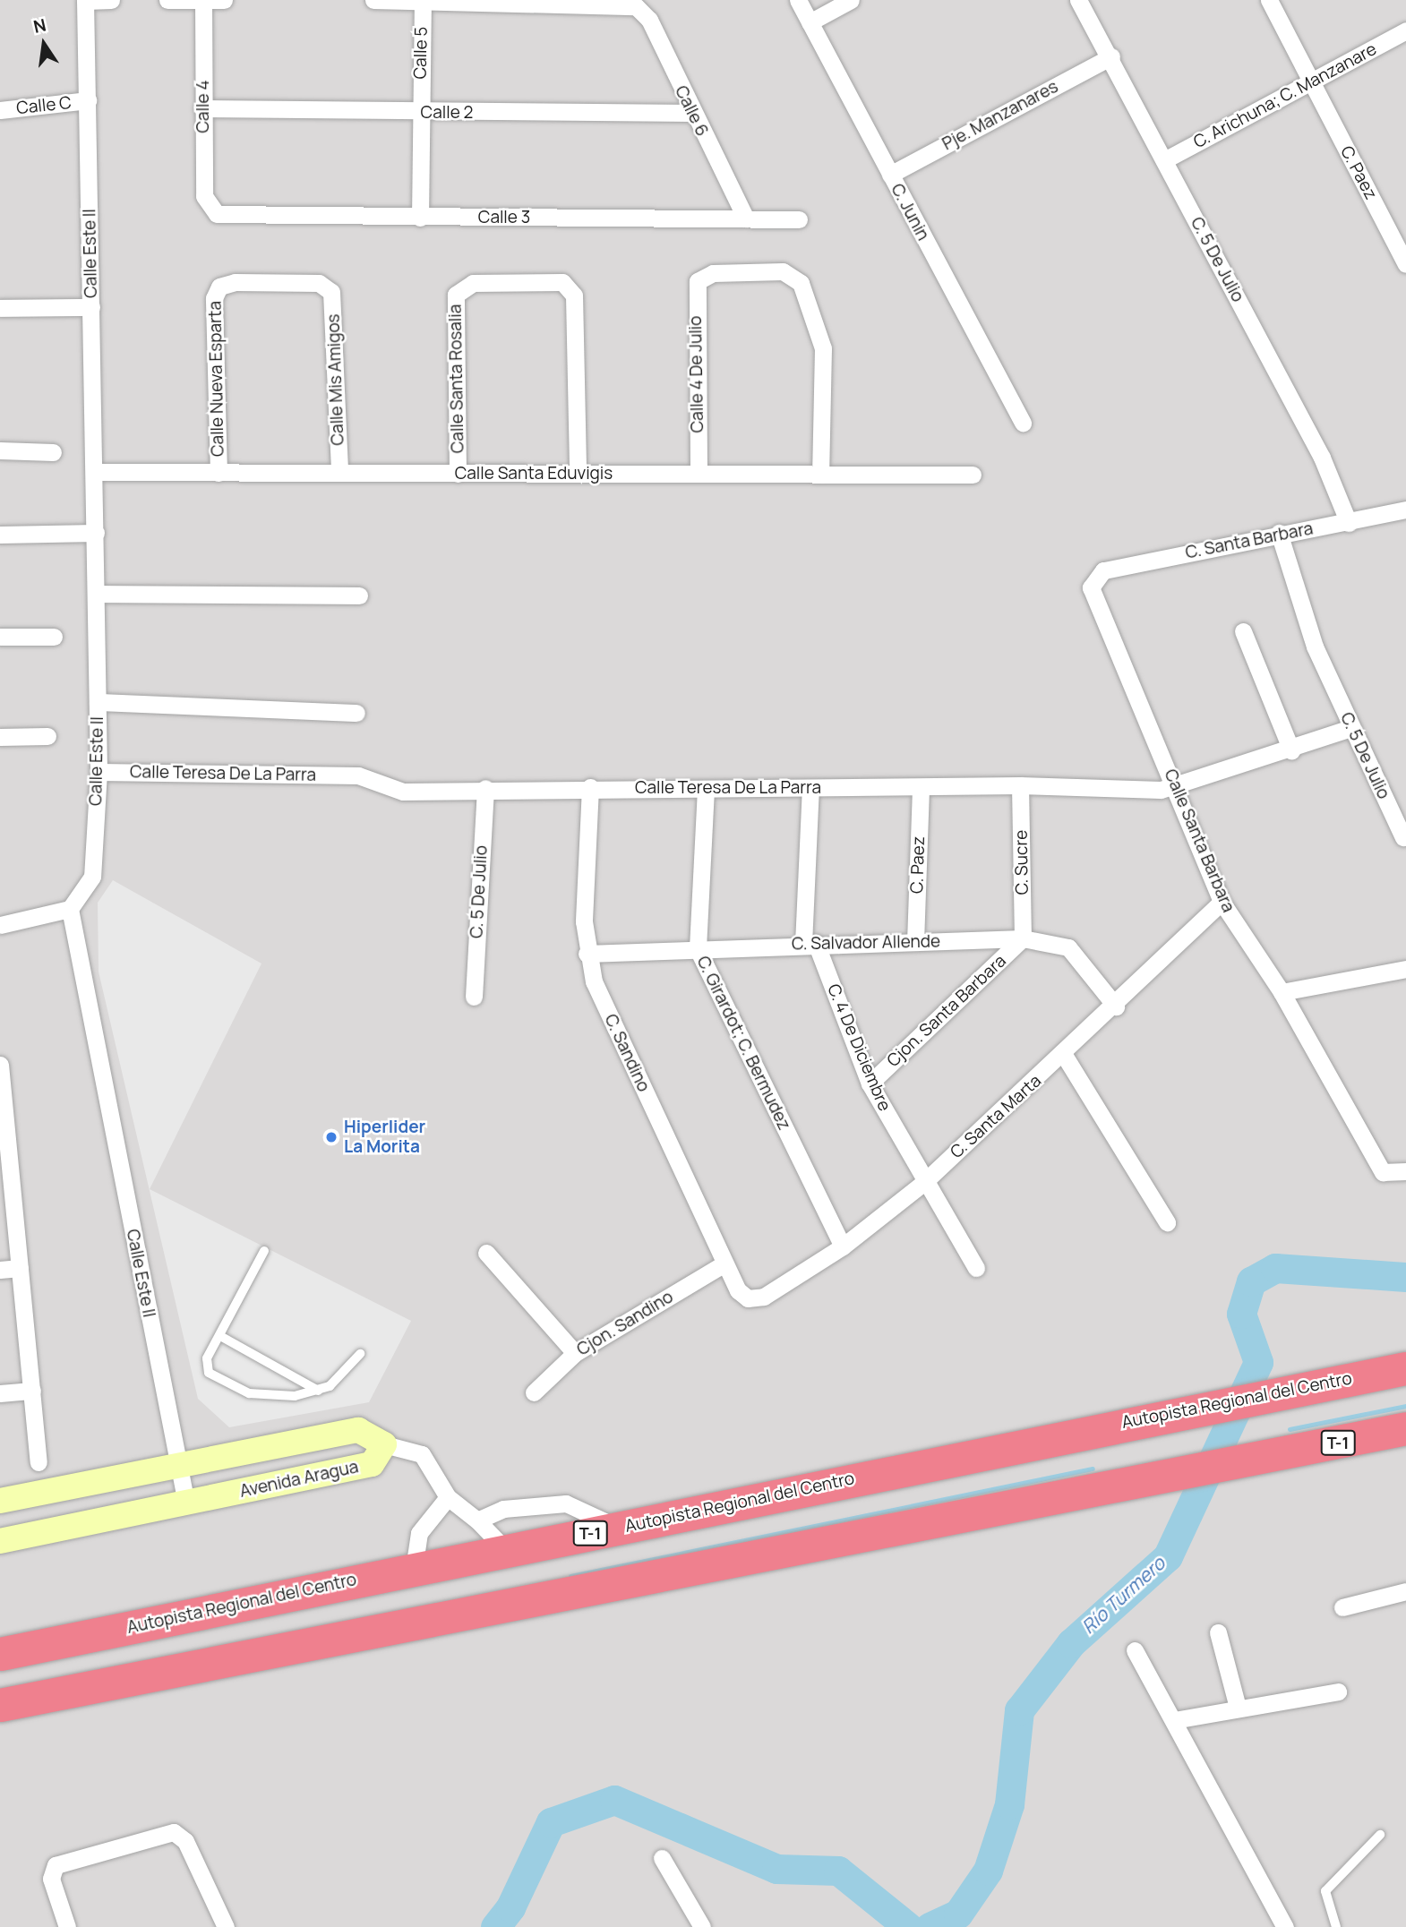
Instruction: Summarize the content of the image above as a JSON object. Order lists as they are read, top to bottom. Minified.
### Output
{"streets":{"highway":["Autopista Regional del Centro","T-1"],"street":["Calle 5","C. Arichuna; C. Manzanare","Calle C","Calle 4","Calle 6","Calle 2","Pje. Manzanares","C. Paez","C. Junin","Calle 3","Calle Este II","C. 5 De Julio","Calle 4 De Julio","Calle Nueva Esparta","Calle Santa Rosalia","Calle Mis Amigos","Calle Santa Eduvigis","C. Santa Barbara","Calle Teresa De La Parra","Calle Santa Barbara","C. Sucre","C. Salvador Allende","Cjon. Santa Barbara","C. Girardot; C. Bermudez","C. 4 De Diciembre","C. Sandino","C. Santa Marta","Cjon. Sandino","Avenida Aragua"]},"crossings":[["Calle 5","Calle 6"],["Calle 5","Calle 2"],["Calle 5","Calle 3"],["C. Arichuna; C. Manzanare","C. Paez"],["C. Arichuna; C. Manzanare","C. 5 De Julio"],["Calle C","Calle Este II"],["Calle 4","Calle 2"],["Calle 4","Calle 3"],["Calle 6","Calle 2"],["Calle 6","Calle 3"],["Pje. Manzanares","C. Junin"],["Pje. Manzanares","C. 5 De Julio"],["C. Paez","Calle Teresa De La Parra"],["C. Paez","C. Salvador Allende"],["Calle Este II","Calle Santa Eduvigis"],["Calle Este II","Calle Teresa De La Parra"],["Calle Este II","Avenida Aragua"],["C. 5 De Julio","C. Santa Barbara"],["C. 5 De Julio","Calle Teresa De La Parra"],["Calle 4 De Julio","Calle Santa Eduvigis"],["Calle Nueva Esparta","Calle Mis Amigos"],["Calle Nueva Esparta","Calle Santa Eduvigis"],["Calle Santa Rosalia","Calle Santa Eduvigis"],["Calle Mis Amigos","Calle Santa Eduvigis"],["C. Santa Barbara","Calle Santa Barbara"],["Calle Teresa De La Parra","Calle Santa Barbara"],["Calle Teresa De La Parra","C. Sucre"],["Calle Teresa De La Parra","C. Girardot; C. Bermudez"],["Calle Teresa De La Parra","C. 4 De Diciembre"],["Calle Teresa De La Parra","C. Sandino"],["Calle Santa Barbara","C. Santa Marta"],["C. Sucre","C. Salvador Allende"],["C. Sucre","Cjon. Santa Barbara"],["C. Salvador Allende","Cjon. Santa Barbara"],["C. Salvador Allende","C. Girardot; C. Bermudez"],["C. Salvador Allende","C. 4 De Diciembre"],["C. Salvador Allende","C. Sandino"],["C. Salvador Allende","C. Santa Marta"],["Cjon. Santa Barbara","C. 4 De Diciembre"],["C. Girardot; C. Bermudez","C. Santa Marta"],["C. 4 De Diciembre","C. Santa Marta"],["C. Sandino","C. Santa Marta"],["C. Sandino","Cjon. Sandino"]],"water":["Río Turmero"],"places":["Hiperlider La Morita"],"north":"top"}
